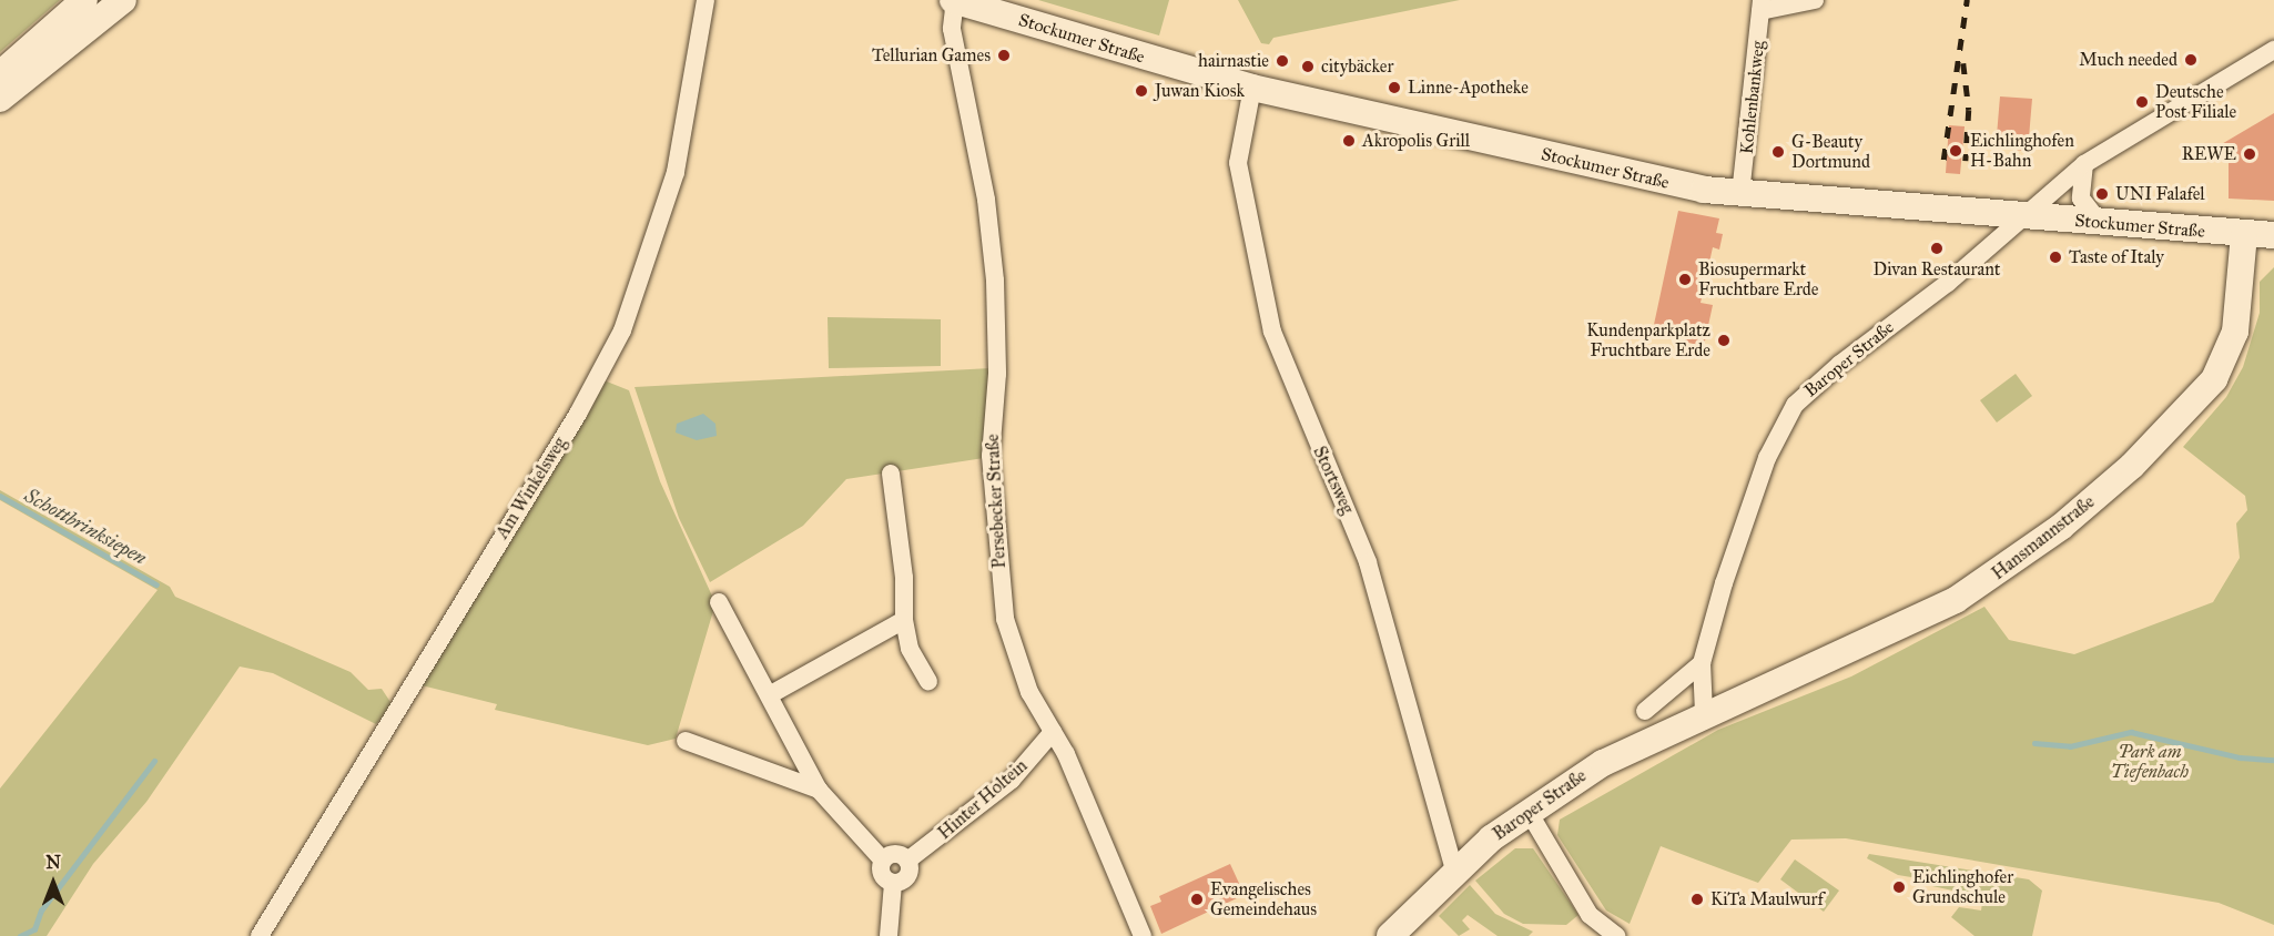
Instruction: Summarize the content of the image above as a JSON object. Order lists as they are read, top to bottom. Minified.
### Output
{"streets":{"main road":["Stockumer Straße","Baroper Straße","Hansmannstraße"],"street":["Kohlenbankweg","Stortsweg","Am Winkelsweg","Persebecker Straße","Hinter Holtein"]},"crossings":[["Stockumer Straße","Kohlenbankweg"],["Stockumer Straße","Baroper Straße"],["Stockumer Straße","Stortsweg"],["Stockumer Straße","Persebecker Straße"],["Stockumer Straße","Hansmannstraße"],["Baroper Straße","Stortsweg"],["Baroper Straße","Hansmannstraße"],["Persebecker Straße","Hinter Holtein"]],"water":["Schottbrinksiepen"],"parks":["Park am Tiefenbach"],"places":["Tellurian Games","Much needed","hairnastie","citybäcker","Linne-Apotheke","Juwan Kiosk","Deutsche Post Filiale","Akropolis Grill","Eichlinghofen H-Bahn","G-Beauty Dortmund","REWE","UNI Falafel","Divan Restaurant","Taste of Italy","Biosupermarkt Fruchtbare Erde","Kundenparkplatz Fruchtbare Erde","Eichlinghofer Grundschule","Evangelisches Gemeindehaus","KiTa Maulwurf"],"north":"top"}
